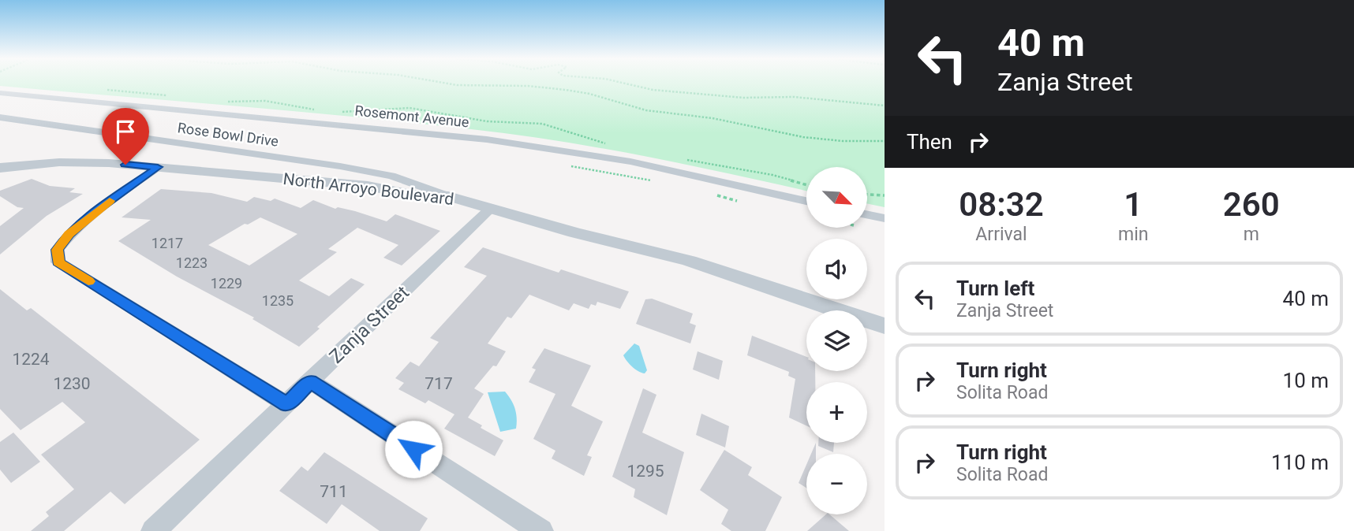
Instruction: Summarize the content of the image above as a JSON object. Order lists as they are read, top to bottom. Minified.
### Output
{"streets":{"street":["Rosemont Avenue","Rose Bowl Drive","North Arroyo Boulevard","Zanja Street"]},"crossings":[["Rose Bowl Drive","North Arroyo Boulevard"],["North Arroyo Boulevard","Zanja Street"]],"house_numbers":["1217","1223","1229","1235","1224","1230","717","1295","711"],"north":"bottom right","page":{"turn":["40 m","Zanja Street"],"then":"Then","map_buttons":["+","−"],"eta":["08:32","Arrival","1","min","260","m"],"list":[{"name":"Turn left","note":"Zanja Street","value":"40 m"},{"name":"Turn right","note":"Solita Road","value":"10 m"},{"name":"Turn right","note":"Solita Road","value":"110 m"}]}}
